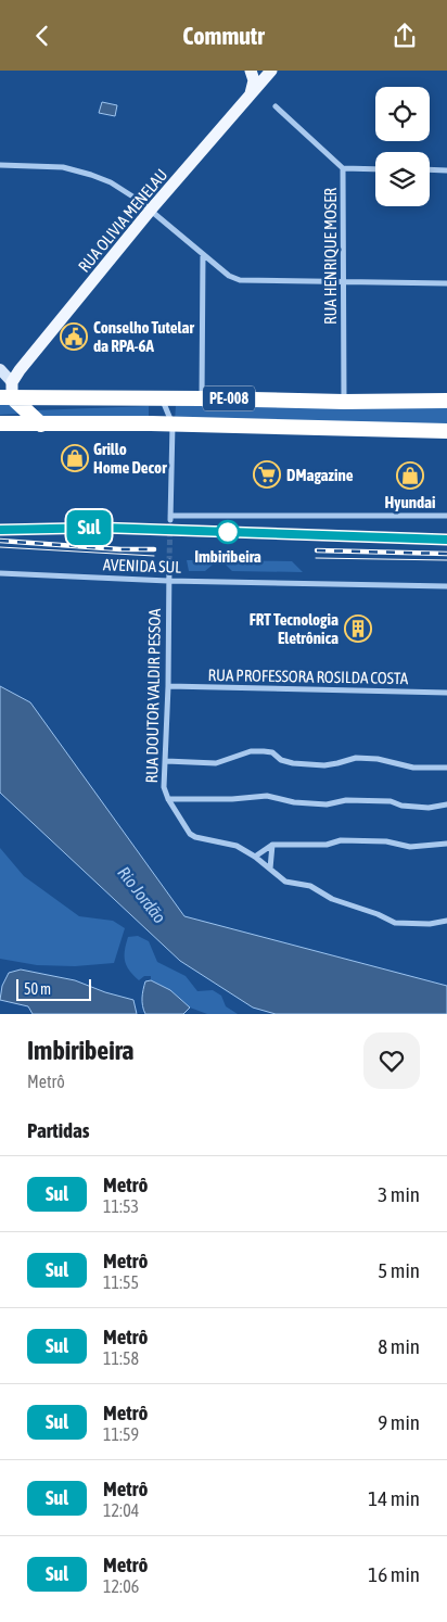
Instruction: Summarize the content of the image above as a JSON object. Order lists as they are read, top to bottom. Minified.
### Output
{"streets":{"highway":["PE-008"],"main road":["RUA OLIVIA MENELAU"],"street":["RUA HENRIQUE MOSER","AVENIDA SUL","RUA PROFESSORA ROSILDA COSTA","RUA DOUTOR VALDIR PESSOA"]},"crossings":[["RUA OLIVIA MENELAU","PE-008"],["RUA HENRIQUE MOSER","PE-008"],["AVENIDA SUL","RUA DOUTOR VALDIR PESSOA"],["RUA PROFESSORA ROSILDA COSTA","RUA DOUTOR VALDIR PESSOA"]],"water":["Rio Jordão"],"places":{"public building":["Conselho Tutelar da RPA-6A"],"shop":["Grillo Home Decor","Hyundai"],"supermarket":["DMagazine"],"other":["Imbiribeira"],"building":["FRT Tecnologia Eletrônica"]},"lines":["metro line Sul"],"scale_bar":"50 m","page":{"header":"Commutr","on_map":"Sul","scale":"50 m","heading":[["Imbiribeira","Metrô"],"Partidas"],"list":[{"mark":"Sul","name":"Metrô","note":"11:53","value":"3 min"},{"mark":"Sul","name":"Metrô","note":"11:55","value":"5 min"},{"mark":"Sul","name":"Metrô","note":"11:58","value":"8 min"},{"mark":"Sul","name":"Metrô","note":"11:59","value":"9 min"},{"mark":"Sul","name":"Metrô","note":"12:04","value":"14 min"},{"mark":"Sul","name":"Metrô","note":"12:06","value":"16 min"}]}}
